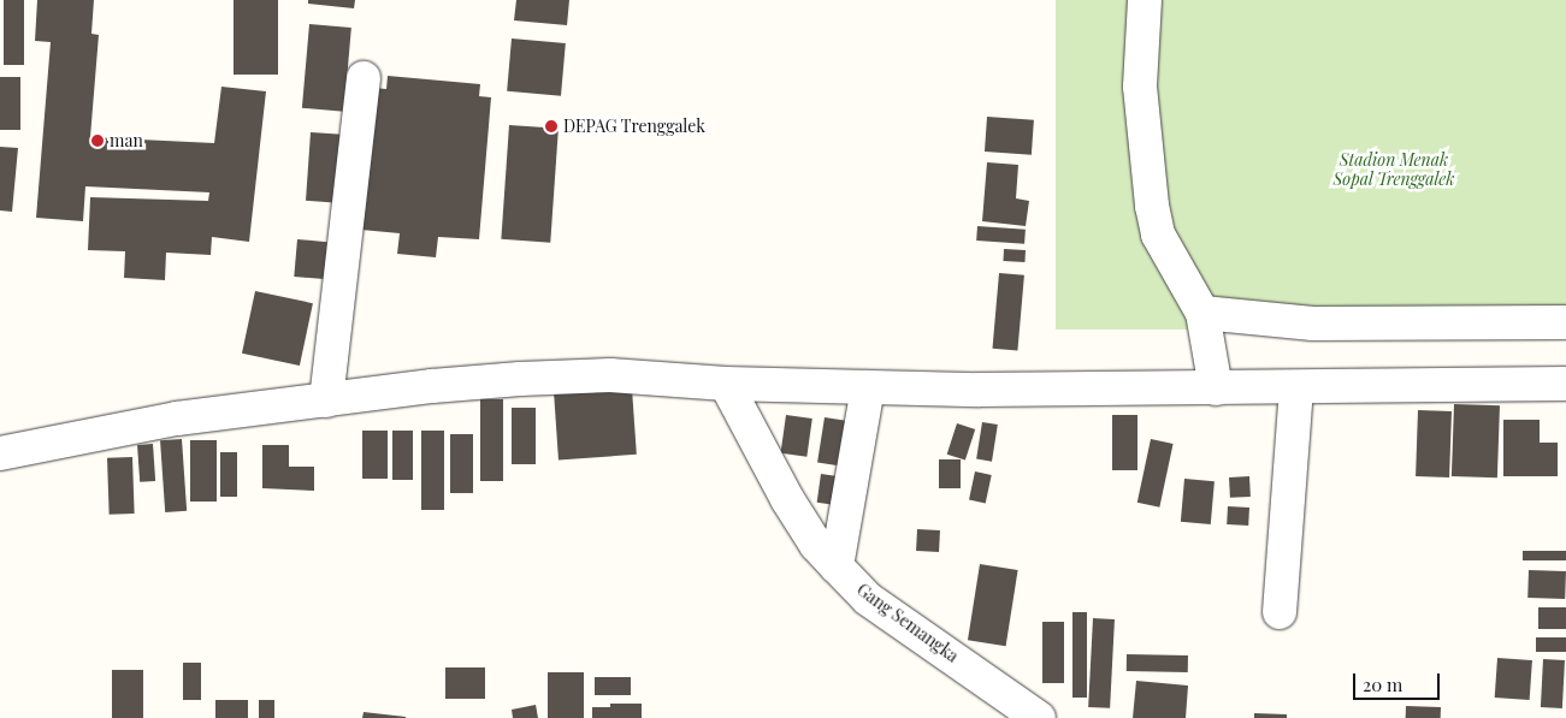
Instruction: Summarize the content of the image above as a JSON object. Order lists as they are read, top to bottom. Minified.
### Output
{"streets":{"street":["Gang Semangka"]},"parks":["Stadion Menak Sopal Trenggalek"],"places":["DEPAG Trenggalek","man"],"scale_bar":"20 m"}
